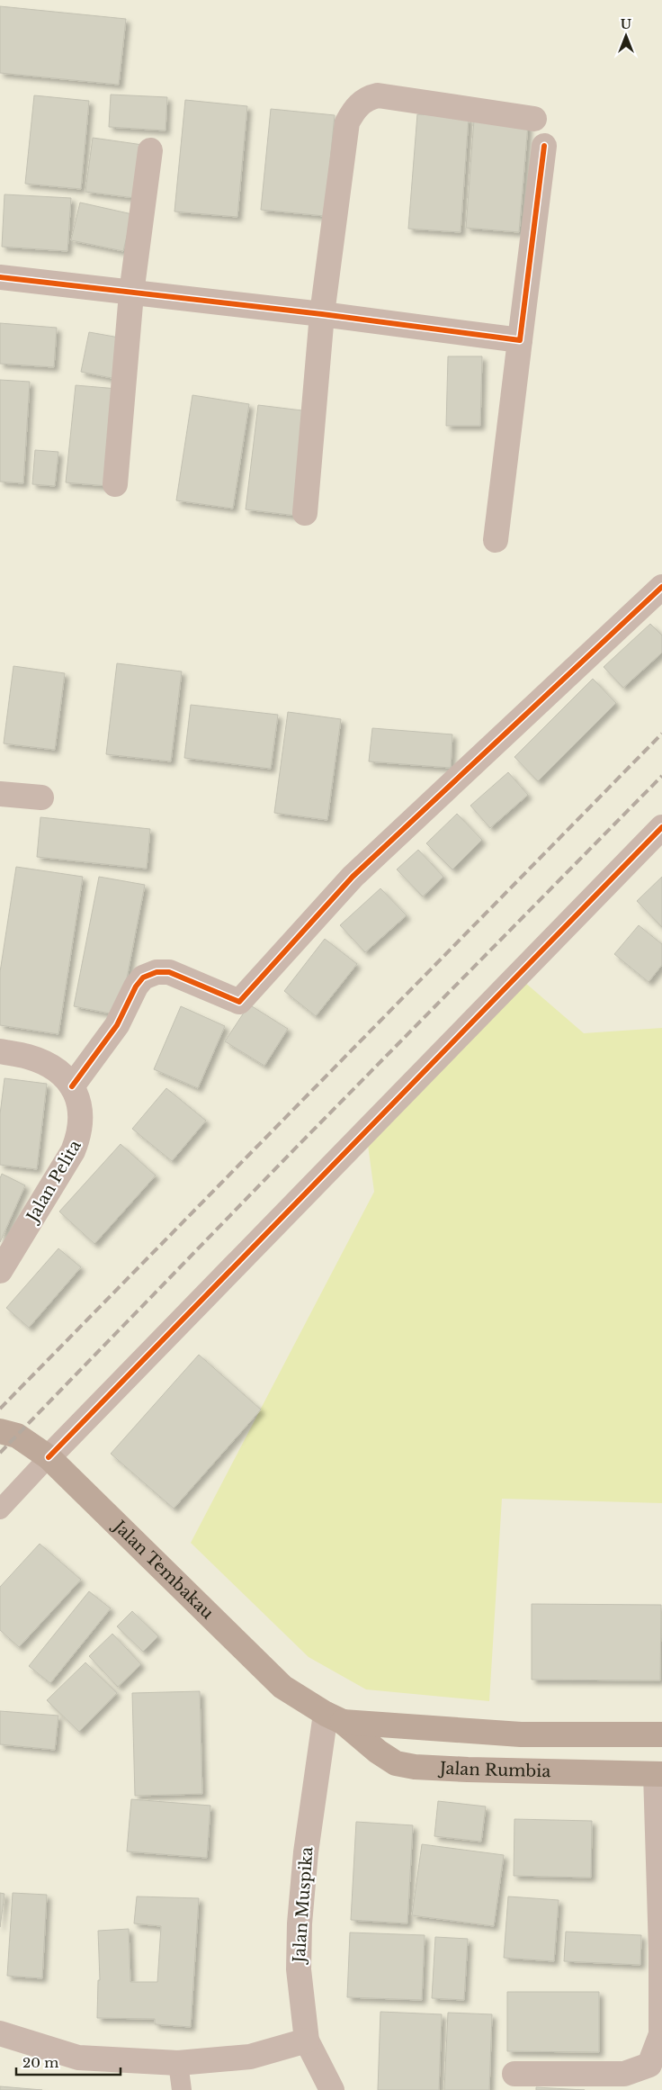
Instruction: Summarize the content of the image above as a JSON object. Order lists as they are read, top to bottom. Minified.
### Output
{"streets":{"highway":["Jalan Tembakau","Jalan Rumbia"],"street":["Jalan Pelita","Jalan Muspika"]},"crossings":[["Jalan Tembakau","Jalan Rumbia"],["Jalan Tembakau","Jalan Muspika"],["Jalan Rumbia","Jalan Muspika"]],"scale_bar":"20 m","north":"top"}
